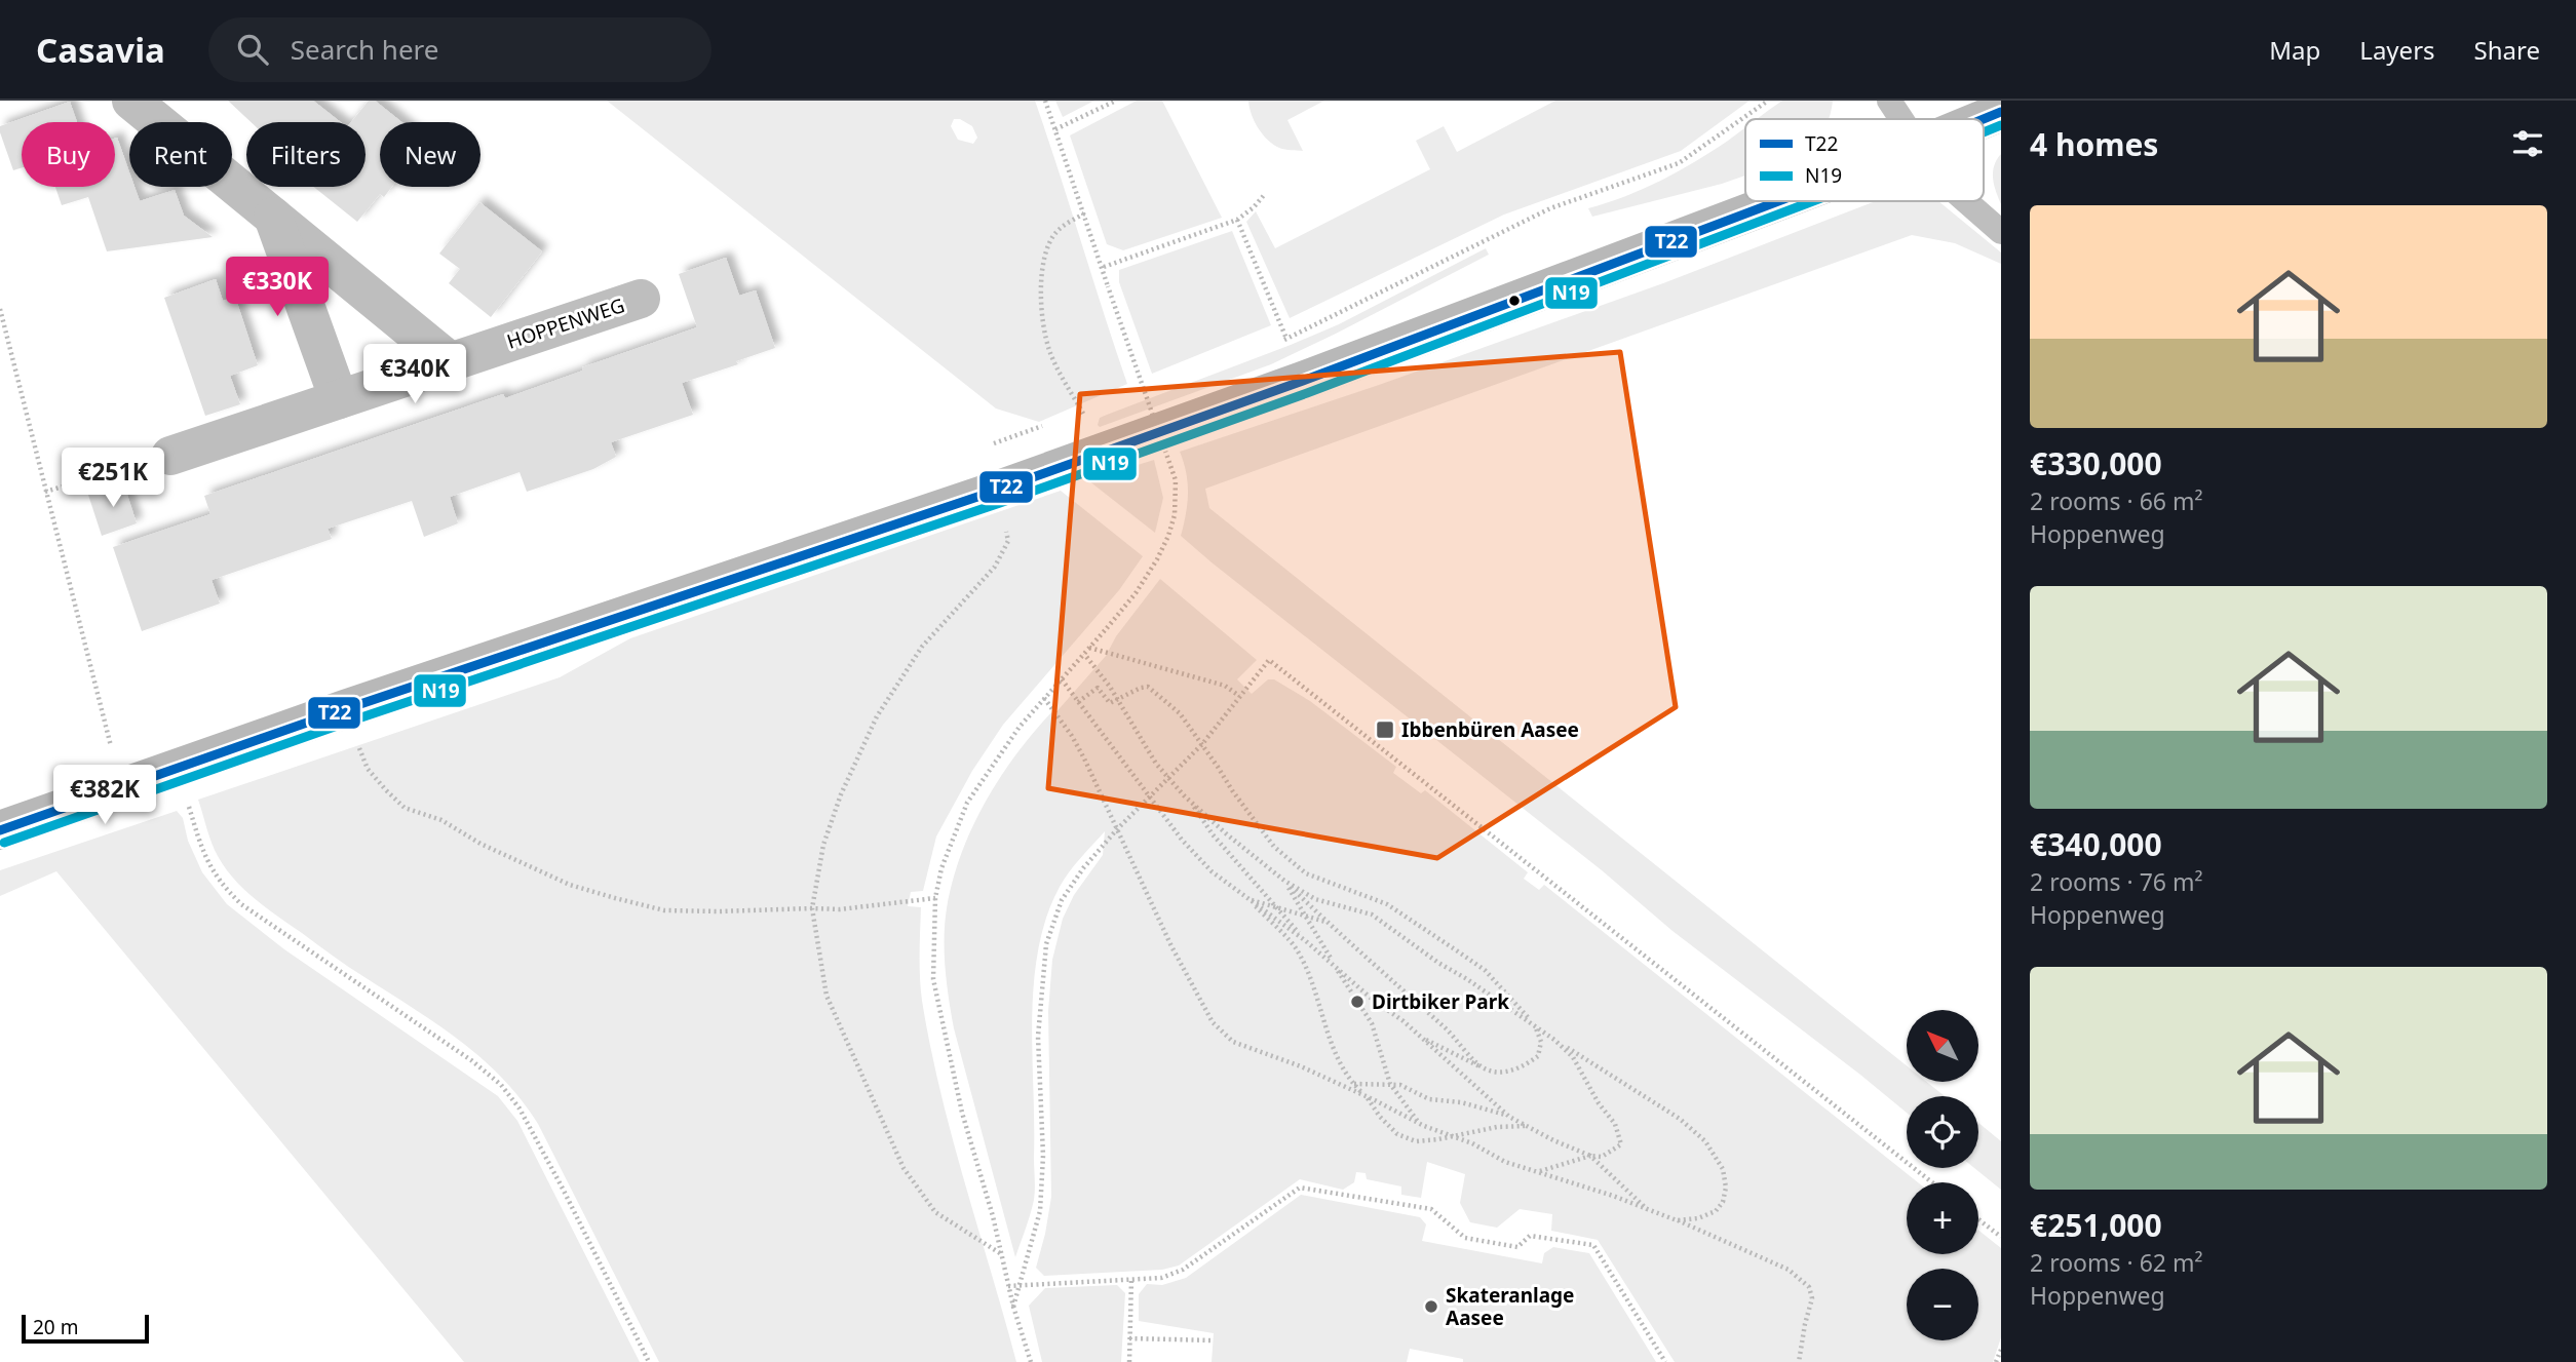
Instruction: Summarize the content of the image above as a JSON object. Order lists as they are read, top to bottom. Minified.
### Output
{"streets":{"street":["HOPPENWEG"]},"places":{"transit":["Ibbenbüren Aasee"],"other":["Dirtbiker Park","Skateranlage Aasee"]},"lines":["transit line T22","transit line N19"],"legend":["T22","N19"],"scale_bar":"20 m","north":"top left","page":{"header":"Casavia","search":"Search here","nav":["Map","Layers","Share"],"heading":"4 homes","chip":["Buy","Rent","Filters","New"],"list":[{"name":"€330,000","note":"2 rooms · 66 m² · Hoppenweg"},{"name":"€340,000","note":"2 rooms · 76 m² · Hoppenweg"},{"name":"€251,000","note":"2 rooms · 62 m² · Hoppenweg"}],"price":["€330K","€340K","€251K","€382K"],"map_buttons":["+","−"],"scale":"20 m"}}
